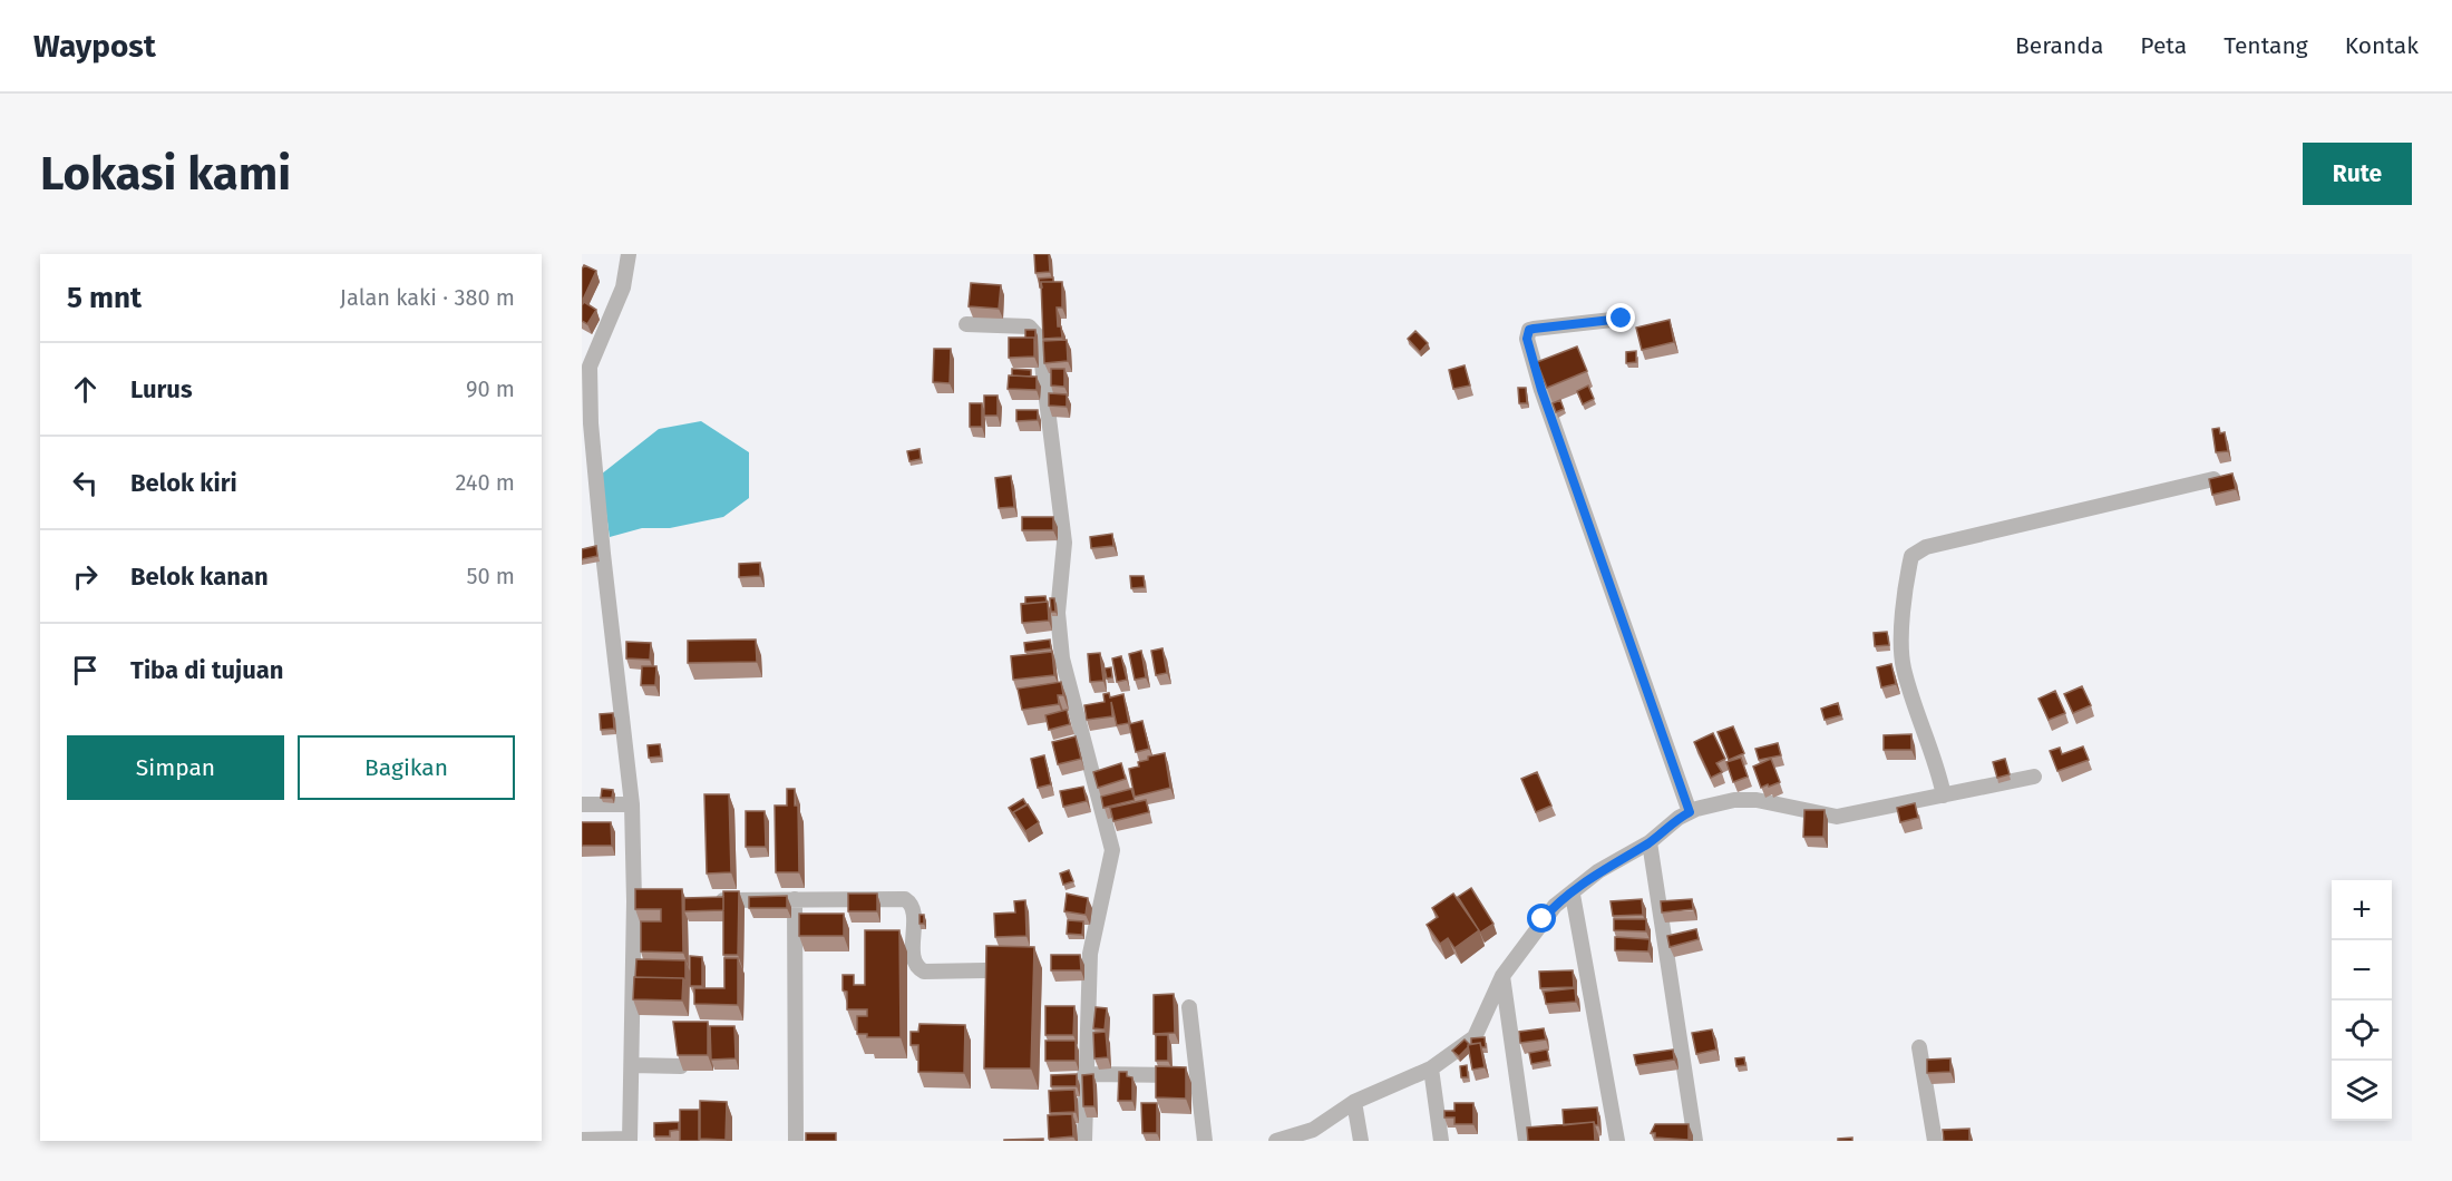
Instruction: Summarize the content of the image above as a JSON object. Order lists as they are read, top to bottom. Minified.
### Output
{"page":{"header":"Waypost","nav":["Beranda","Peta","Tentang","Kontak"],"buttons":["Rute",["Simpan","Bagikan"]],"title":"Lokasi kami","heading":["5 mnt","Jalan kaki · 380 m"],"list":[["Lurus","90 m"],["Belok kiri","240 m"],["Belok kanan","50 m"],"Tiba di tujuan"],"map_buttons":["+","−"]}}
